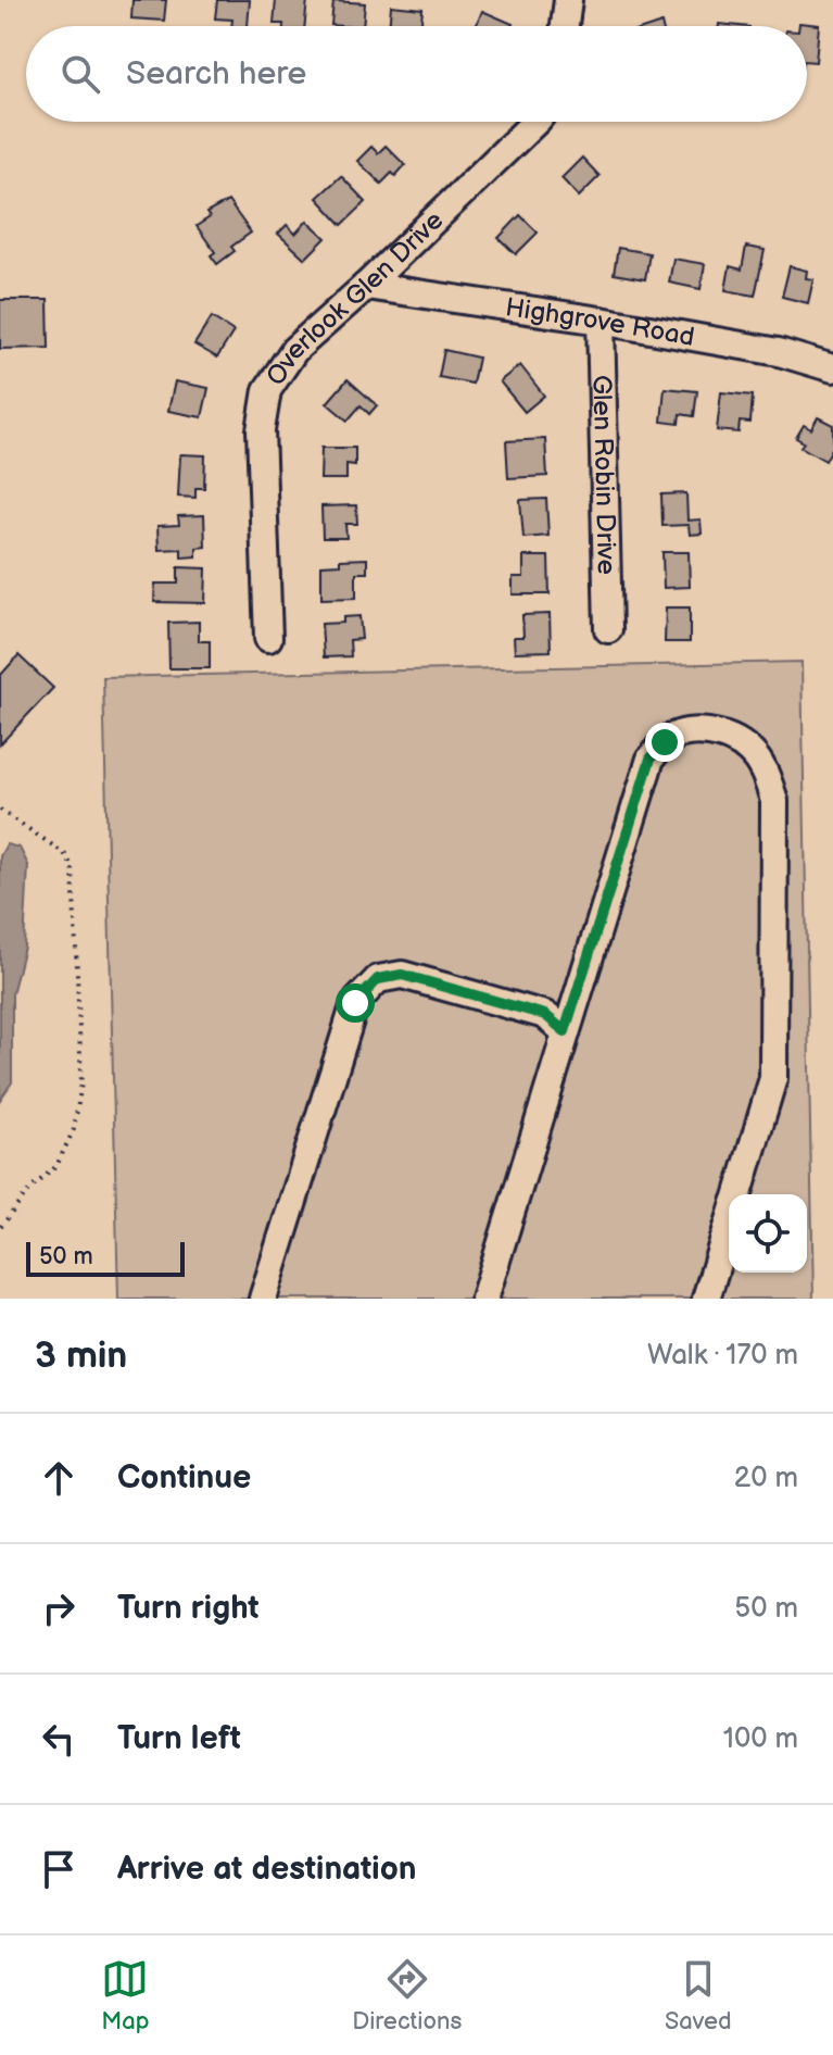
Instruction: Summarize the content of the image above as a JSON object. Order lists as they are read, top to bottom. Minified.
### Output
{"streets":{"street":["Overlook Glen Drive","Highgrove Road","Glen Robin Drive"]},"crossings":[["Overlook Glen Drive","Highgrove Road"],["Highgrove Road","Glen Robin Drive"]],"scale_bar":"50 m","page":{"search":"Search here","scale":"50 m","heading":["3 min","Walk · 170 m"],"list":[["Continue","20 m"],["Turn right","50 m"],["Turn left","100 m"],"Arrive at destination"],"nav":["Map","Directions","Saved"]}}
